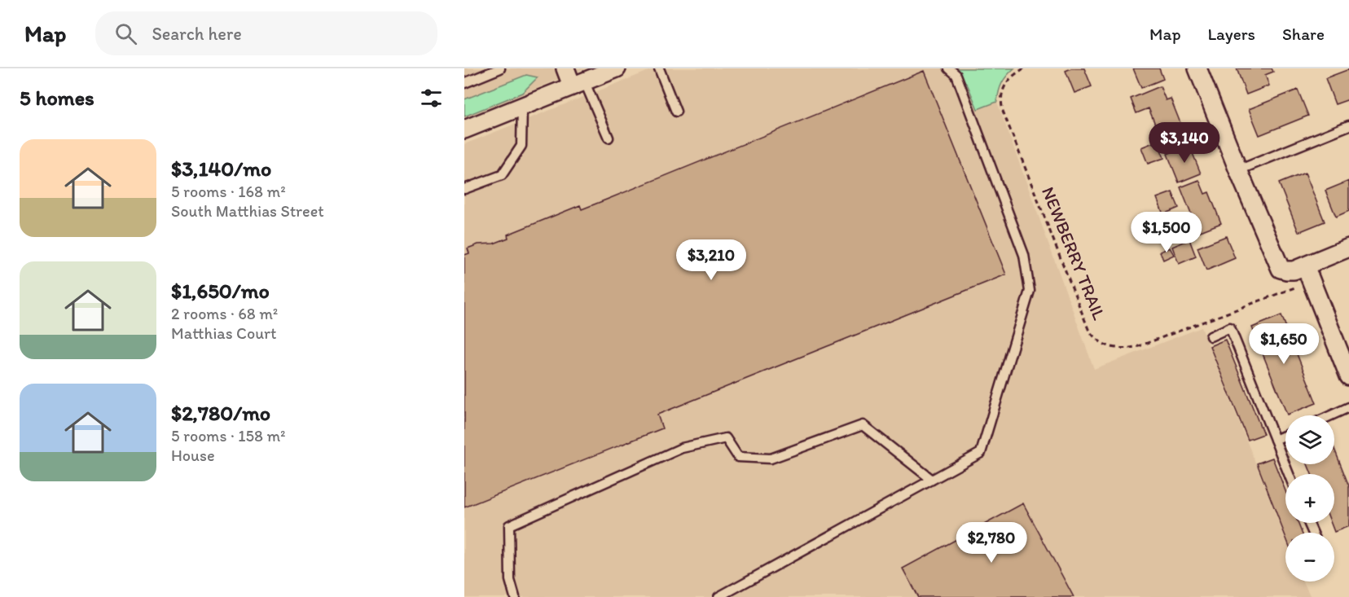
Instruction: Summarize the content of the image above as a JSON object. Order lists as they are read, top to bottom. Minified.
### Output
{"streets":{"path":["NEWBERRY TRAIL"]},"page":{"header":"Map","search":"Search here","nav":["Map","Layers","Share"],"heading":"5 homes","price":["$3,140","$1,500","$3,210","$1,650","$2,780"],"list":[{"name":"$3,140/mo","note":"5 rooms · 168 m² · South Matthias Street"},{"name":"$1,650/mo","note":"2 rooms · 68 m² · Matthias Court"},{"name":"$2,780/mo","note":"5 rooms · 158 m² · House"}],"map_buttons":["+","−"]}}
